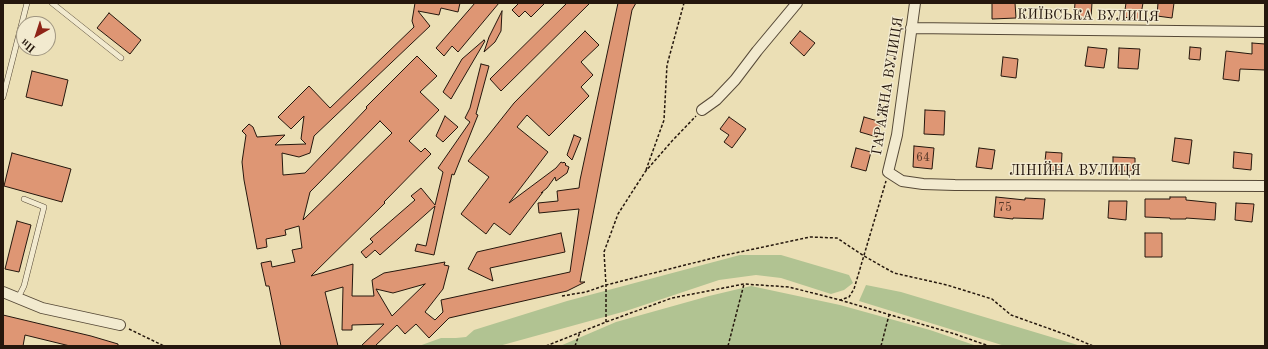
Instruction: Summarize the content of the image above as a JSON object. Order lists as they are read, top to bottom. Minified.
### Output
{"streets":{"street":["КИЇВСЬКА ВУЛИЦЯ","ГАРАЖНА ВУЛИЦЯ","ЛІНІЙНА ВУЛИЦЯ"]},"crossings":[["КИЇВСЬКА ВУЛИЦЯ","ГАРАЖНА ВУЛИЦЯ"],["ГАРАЖНА ВУЛИЦЯ","ЛІНІЙНА ВУЛИЦЯ"]],"house_numbers":["64","75"],"north":"bottom left"}
